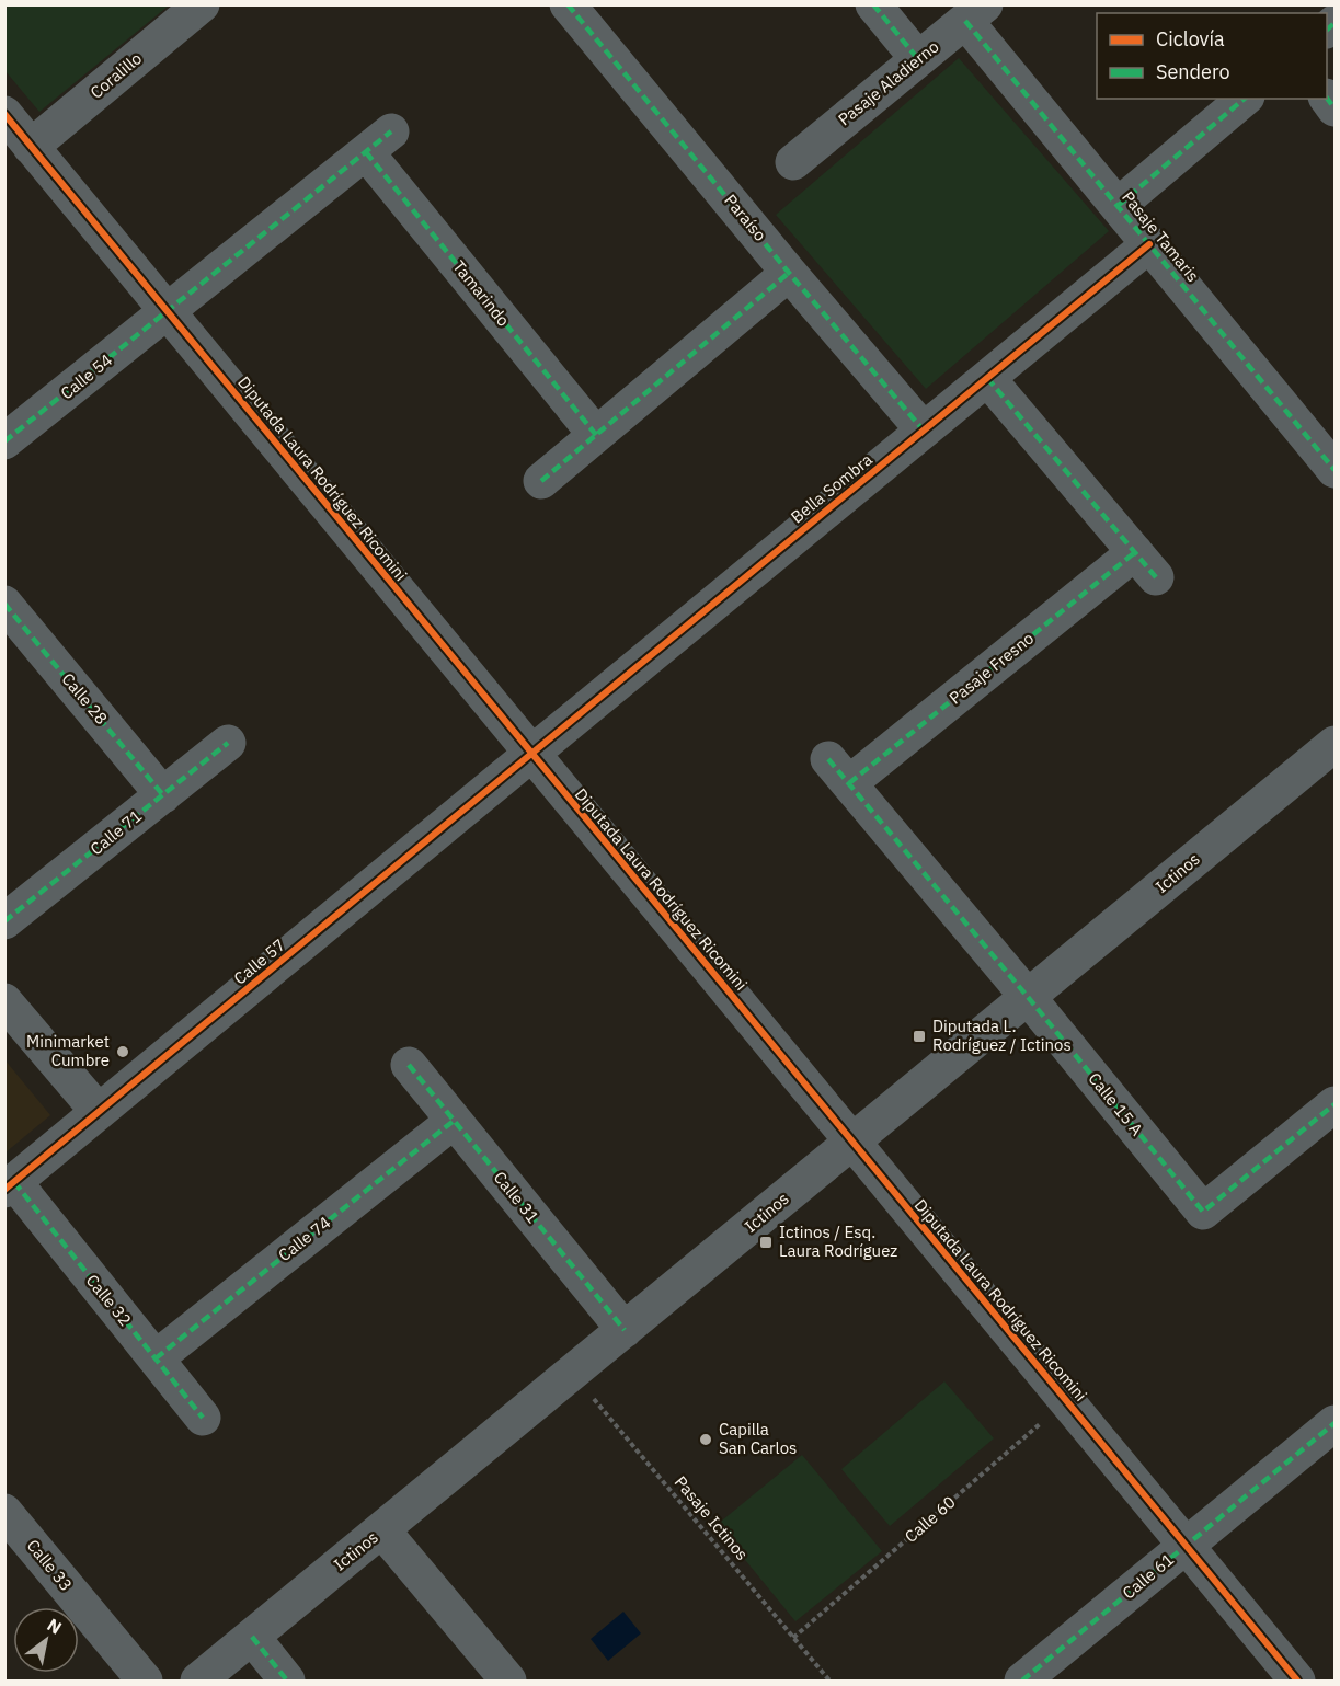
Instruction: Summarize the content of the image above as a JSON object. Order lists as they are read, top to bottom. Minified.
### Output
{"streets":{"street":["Coralillo","Pasaje Aladierno","Paraíso","Pasaje Tamaris","Tamarindo","Calle 54","Diputada Laura Rodríguez Ricomini","Bella Sombra","Pasaje Fresno","Calle 28","Calle 71","Ictinos","Calle 57","Calle 15 A","Calle 31","Calle 74","Calle 32","Calle 33","Calle 61"],"path":["Pasaje Ictinos","Calle 60"]},"crossings":[["Coralillo","Diputada Laura Rodríguez Ricomini"],["Pasaje Aladierno","Pasaje Tamaris"],["Paraíso","Bella Sombra"],["Pasaje Tamaris","Bella Sombra"],["Tamarindo","Calle 54"],["Tamarindo","Diputada Laura Rodríguez Ricomini"],["Calle 54","Diputada Laura Rodríguez Ricomini"],["Diputada Laura Rodríguez Ricomini","Bella Sombra"],["Diputada Laura Rodríguez Ricomini","Ictinos"],["Diputada Laura Rodríguez Ricomini","Calle 57"],["Diputada Laura Rodríguez Ricomini","Calle 60"],["Diputada Laura Rodríguez Ricomini","Calle 61"],["Bella Sombra","Pasaje Fresno"],["Bella Sombra","Calle 57"],["Pasaje Fresno","Ictinos"],["Pasaje Fresno","Calle 15 A"],["Calle 28","Calle 71"],["Ictinos","Calle 15 A"],["Ictinos","Calle 31"],["Ictinos","Pasaje Ictinos"],["Calle 57","Calle 32"],["Calle 31","Calle 74"],["Calle 74","Calle 32"],["Pasaje Ictinos","Calle 60"]],"places":{"transit":["Diputada L. Rodríguez / Ictinos","Ictinos / Esq. Laura Rodríguez"],"other":["Minimarket Cumbre","Capilla San Carlos"]},"legend":["Ciclovía","Sendero"],"north":"top right"}
